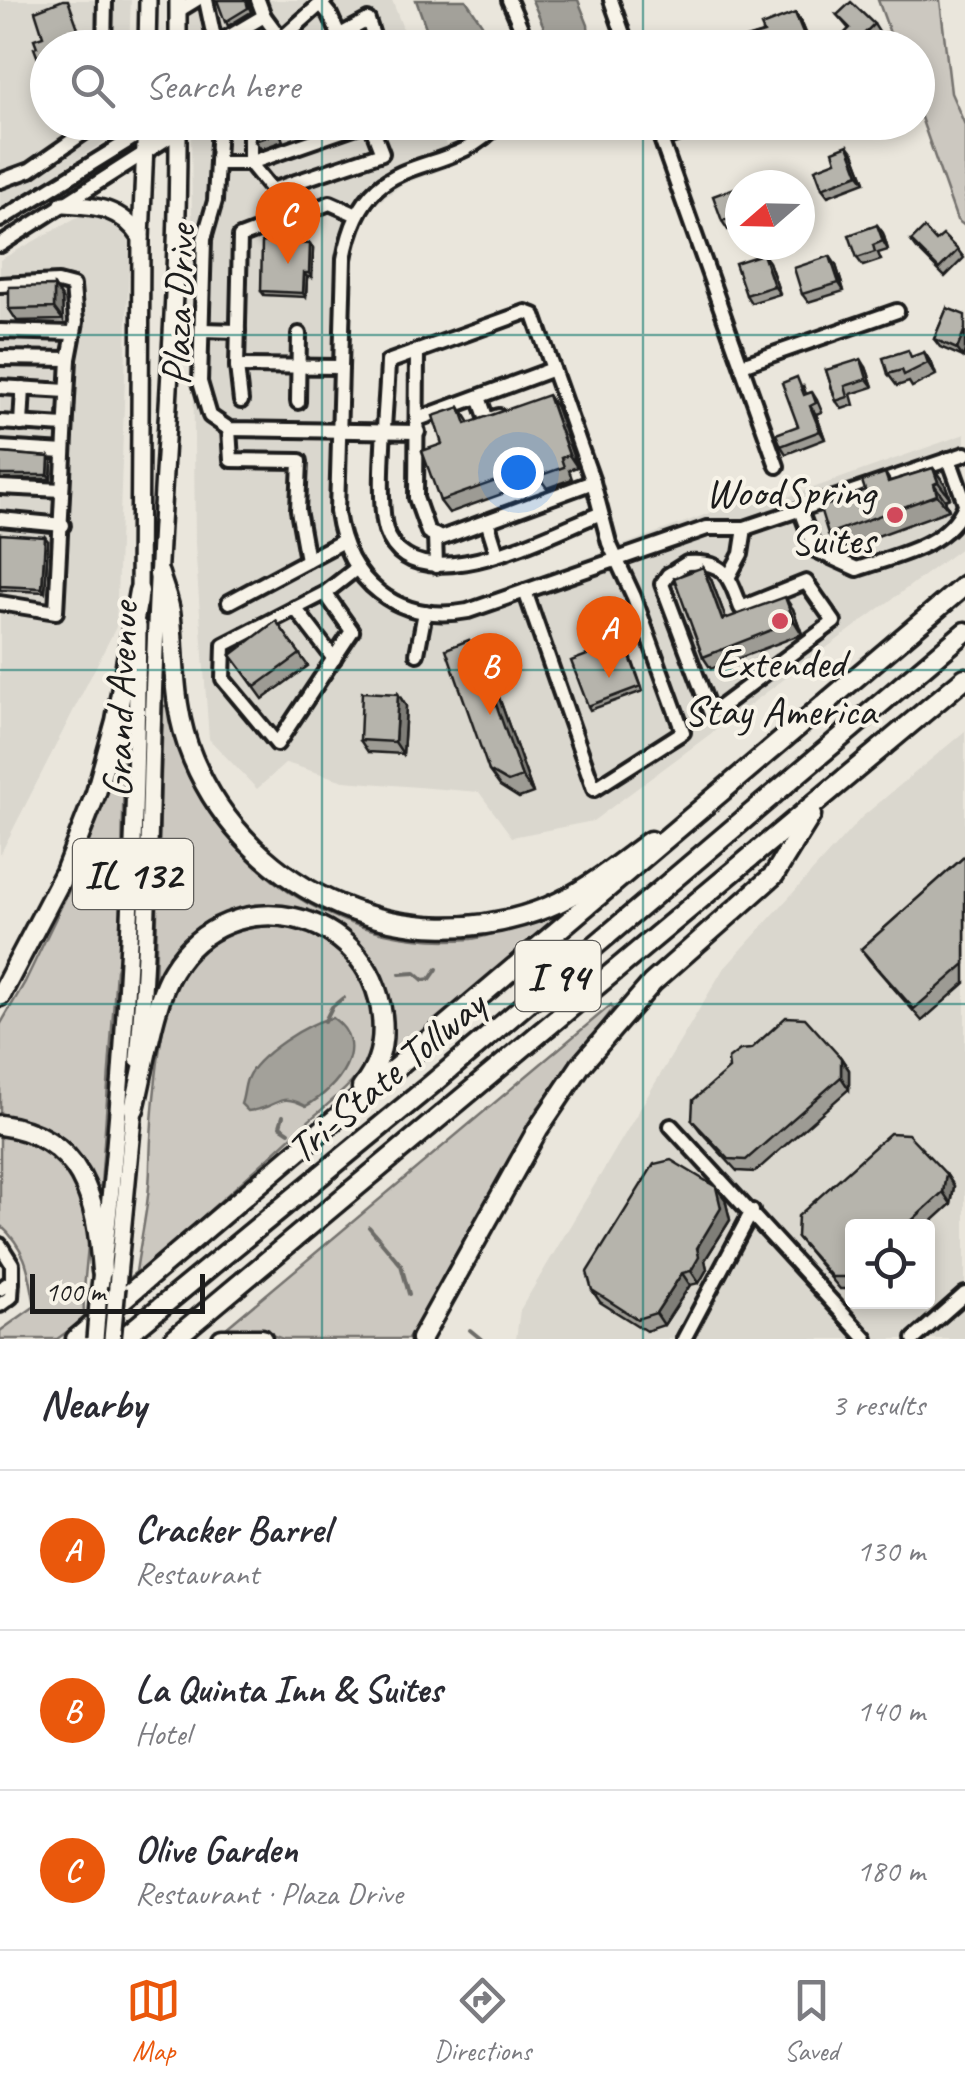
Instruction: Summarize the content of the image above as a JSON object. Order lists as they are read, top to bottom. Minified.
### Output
{"streets":{"highway":["I 94","Tri-State Tollway"],"main road":["Grand Avenue","IL 132"],"street":["Plaza Drive"]},"places":["WoodSpring Suites","Extended Stay America"],"scale_bar":"100 m","north":"left","page":{"search":"Search here","pins":["C","A","B"],"scale":"100 m","heading":["Nearby","3 results"],"list":[{"mark":"A","name":"Cracker Barrel","note":"Restaurant","value":"130 m"},{"mark":"B","name":"La Quinta Inn & Suites","note":"Hotel","value":"140 m"},{"mark":"C","name":"Olive Garden","note":"Restaurant · Plaza Drive","value":"180 m"}],"nav":["Map","Directions","Saved"]}}
